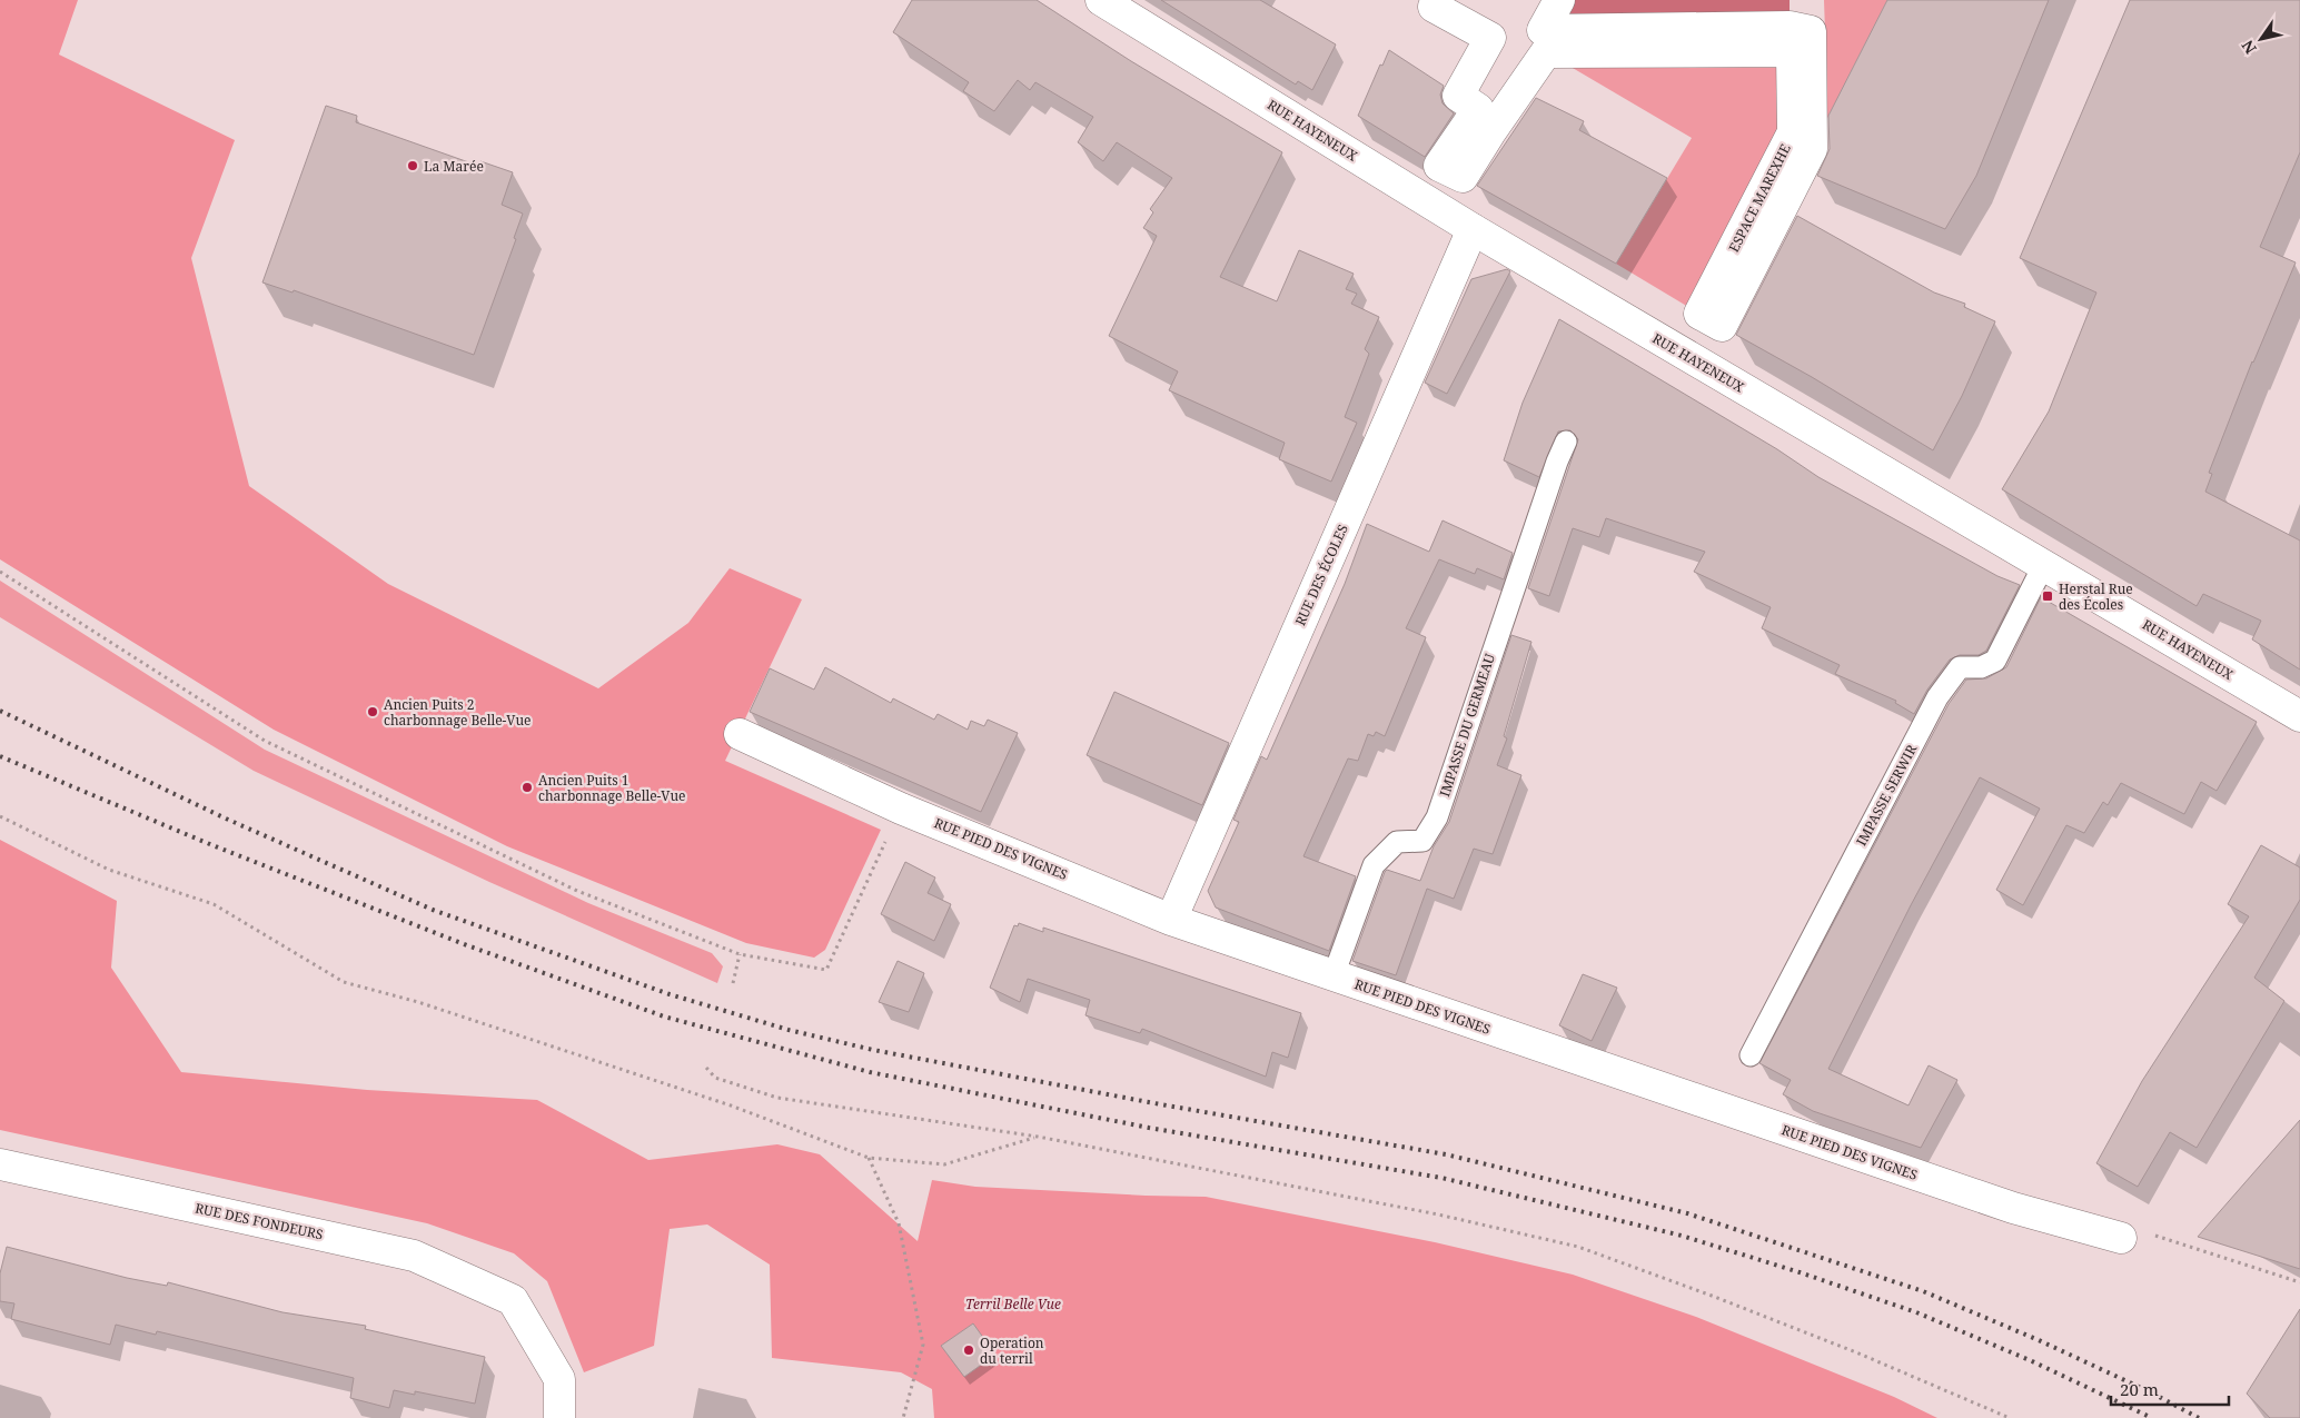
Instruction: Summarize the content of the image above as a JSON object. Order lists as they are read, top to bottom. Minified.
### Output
{"streets":{"street":["RUE HAYENEUX","ESPACE MAREXHE","RUE DES ÉCOLES","RUE PIED DES VIGNES","RUE DES FONDEURS"],"lane":["IMPASSE DU GERMEAU","IMPASSE SERWIR"]},"crossings":[["RUE HAYENEUX","RUE DES ÉCOLES"],["RUE HAYENEUX","IMPASSE SERWIR"],["RUE DES ÉCOLES","RUE PIED DES VIGNES"],["IMPASSE DU GERMEAU","RUE PIED DES VIGNES"]],"parks":["Terril Belle Vue"],"places":{"other":["La Marée","Ancien Puits 2 charbonnage Belle-Vue","Ancien Puits 1 charbonnage Belle-Vue","Operation du terril"],"transit":["Herstal Rue des Écoles"]},"scale_bar":"20 m","north":"bottom left"}
